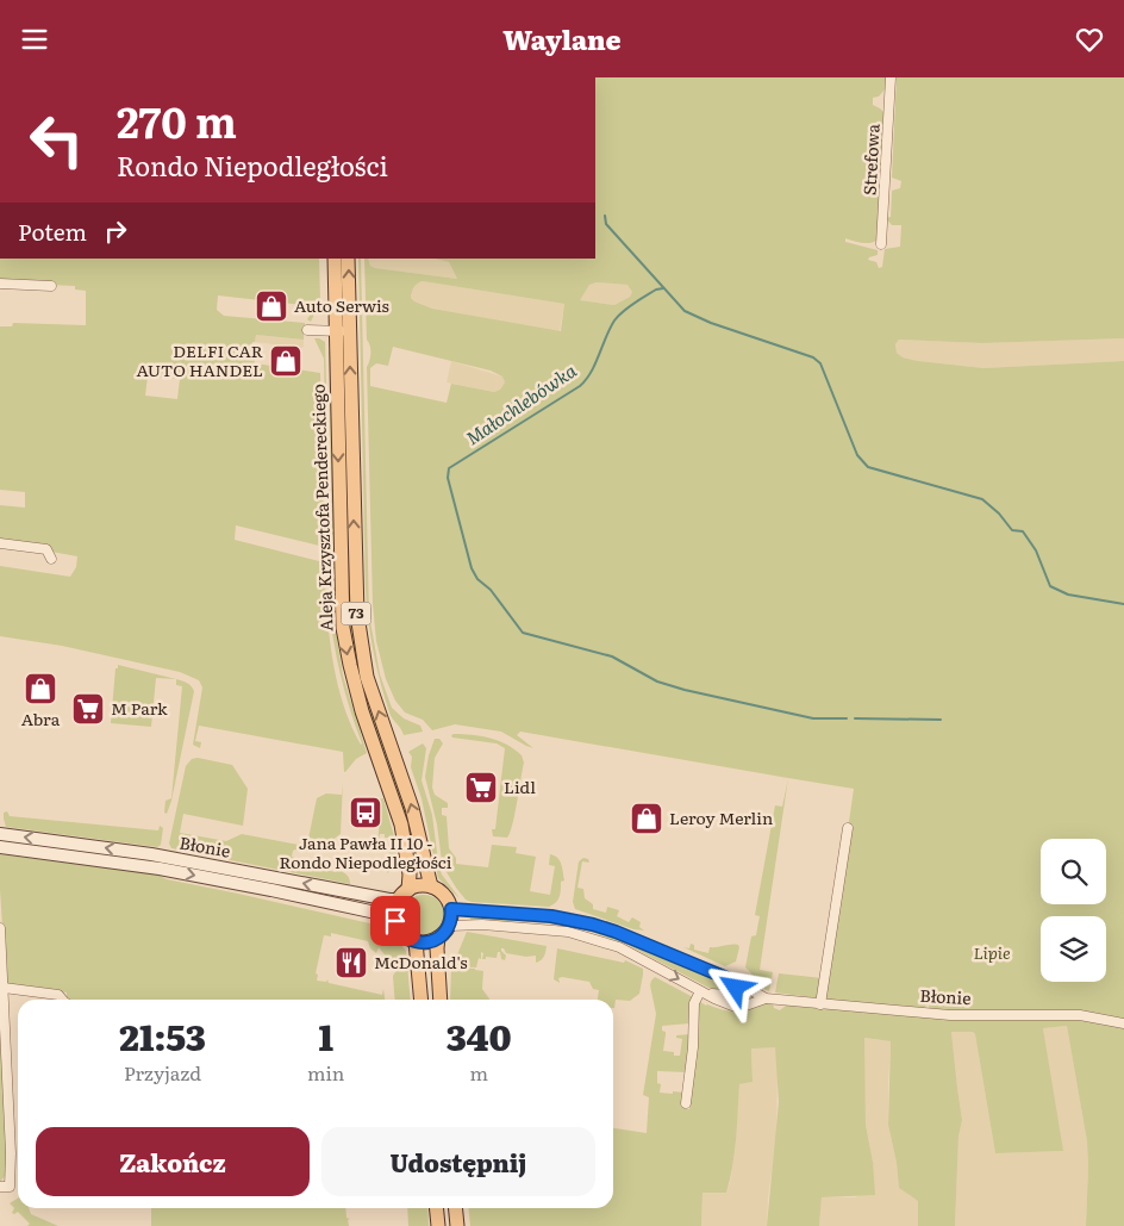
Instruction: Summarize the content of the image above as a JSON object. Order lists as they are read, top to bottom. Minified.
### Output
{"streets":{"main road":["Aleja Krzysztofa Pendereckiego","73","Błonie"],"street":["Strefowa"]},"crossings":[["Aleja Krzysztofa Pendereckiego","73"],["Aleja Krzysztofa Pendereckiego","Błonie"],["73","Błonie"]],"water":["Małochlebówka"],"parks":["Lipie"],"places":{"shop":["Auto Serwis","DELFI CAR AUTO HANDEL","Abra","Leroy Merlin"],"supermarket":["M Park","Lidl"],"bus stop":["Jana Pawła II 10 - Rondo Niepodległości"],"restaurant":["McDonald's"]},"page":{"header":"Waylane","turn":["270 m","Rondo Niepodległości"],"then":"Potem","eta":["21:53","Przyjazd","1","min","340","m"],"buttons":["Zakończ","Udostępnij"]}}
